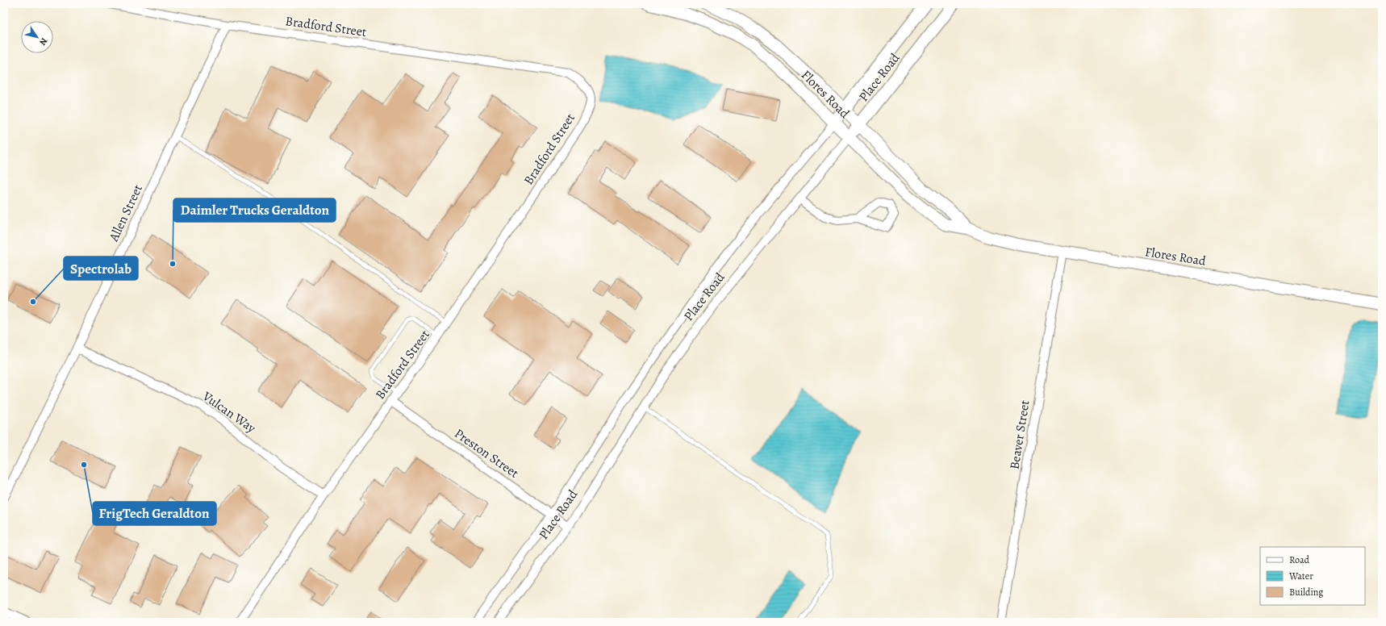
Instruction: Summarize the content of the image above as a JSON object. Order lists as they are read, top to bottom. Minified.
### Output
{"streets":{"main road":["Place Road","Flores Road"],"street":["Bradford Street","Allen Street","Vulcan Way","Beaver Street","Preston Street"]},"crossings":[["Bradford Street","Allen Street"],["Bradford Street","Vulcan Way"],["Bradford Street","Preston Street"],["Place Road","Flores Road"],["Place Road","Preston Street"],["Flores Road","Beaver Street"],["Allen Street","Vulcan Way"]],"places":["Daimler Trucks Geraldton","Spectrolab","FrigTech Geraldton"],"legend":["Road","Water","Building"],"north":"bottom right"}
